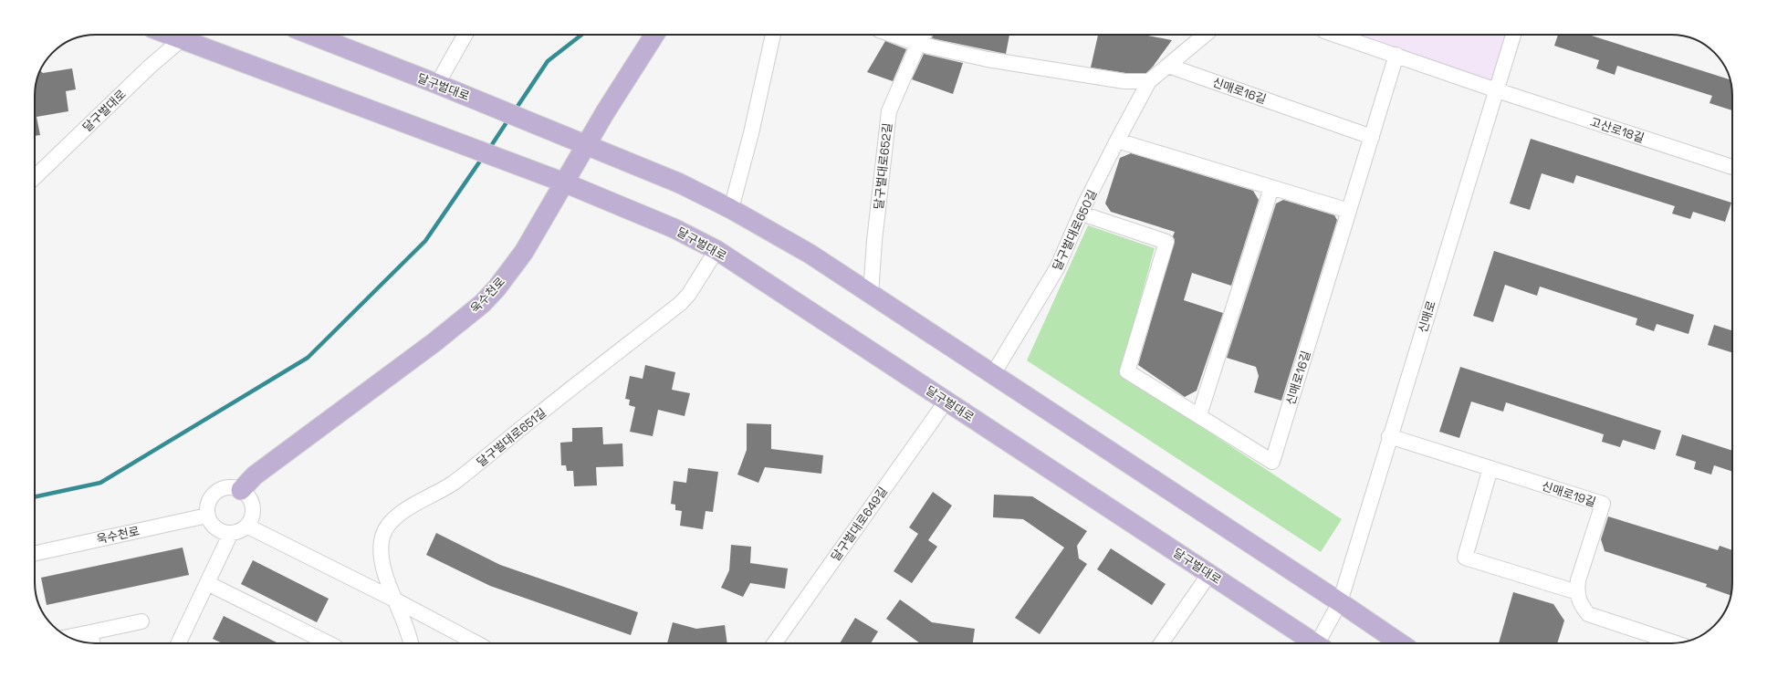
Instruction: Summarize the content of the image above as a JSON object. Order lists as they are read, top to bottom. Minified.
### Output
{"streets":{"main road":["달구벌대로","욱수천로"],"street":["신매로16길","고산로18길","달구벌대로652길","달구벌대로650길","신매로","달구벌대로651길","신매로19길","달구벌대로649길"]},"crossings":[["달구벌대로","달구벌대로652길"],["달구벌대로","달구벌대로650길"],["달구벌대로","욱수천로"],["달구벌대로","신매로"],["달구벌대로","달구벌대로651길"],["달구벌대로","달구벌대로649길"],["신매로16길","달구벌대로650길"],["고산로18길","신매로"],["신매로","신매로19길"]]}
